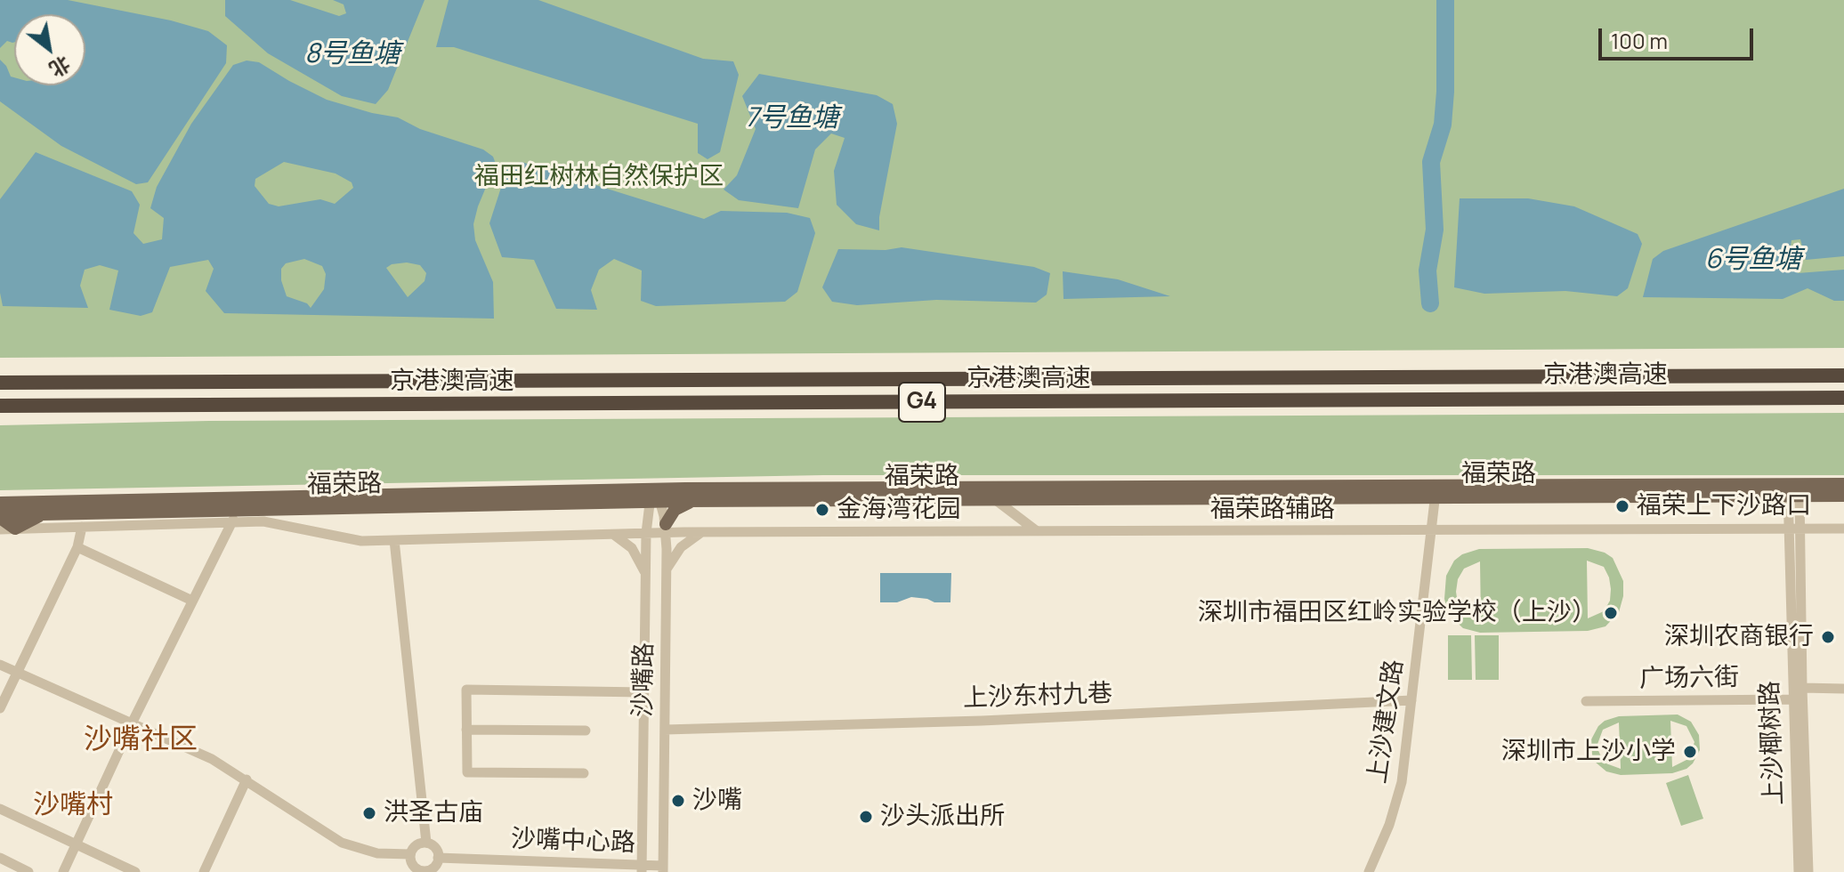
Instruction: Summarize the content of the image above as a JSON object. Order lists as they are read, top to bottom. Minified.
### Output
{"streets":{"highway":["京港澳高速","G4"],"main road":["福荣路"],"street":["福荣路辅路","广场六街","沙嘴路","上沙东村九巷","上沙建文路","上沙椰树路","沙嘴中心路"]},"crossings":[["福荣路","福荣路辅路"],["福荣路","沙嘴路"],["福荣路","上沙建文路"],["福荣路","上沙椰树路"],["福荣路辅路","沙嘴路"],["福荣路辅路","上沙建文路"],["福荣路辅路","上沙椰树路"],["广场六街","上沙椰树路"],["沙嘴路","上沙东村九巷"],["沙嘴路","沙嘴中心路"],["上沙东村九巷","上沙建文路"]],"districts":["沙嘴社区","沙嘴村"],"water":["8号鱼塘","7号鱼塘","6号鱼塘"],"parks":["福田红树林自然保护区"],"places":["福荣上下沙路口","金海湾花园","深圳市福田区红岭实验学校（上沙）","深圳农商银行","深圳市上沙小学","沙嘴","洪圣古庙","沙头派出所"],"scale_bar":"100 m","north":"bottom right"}
